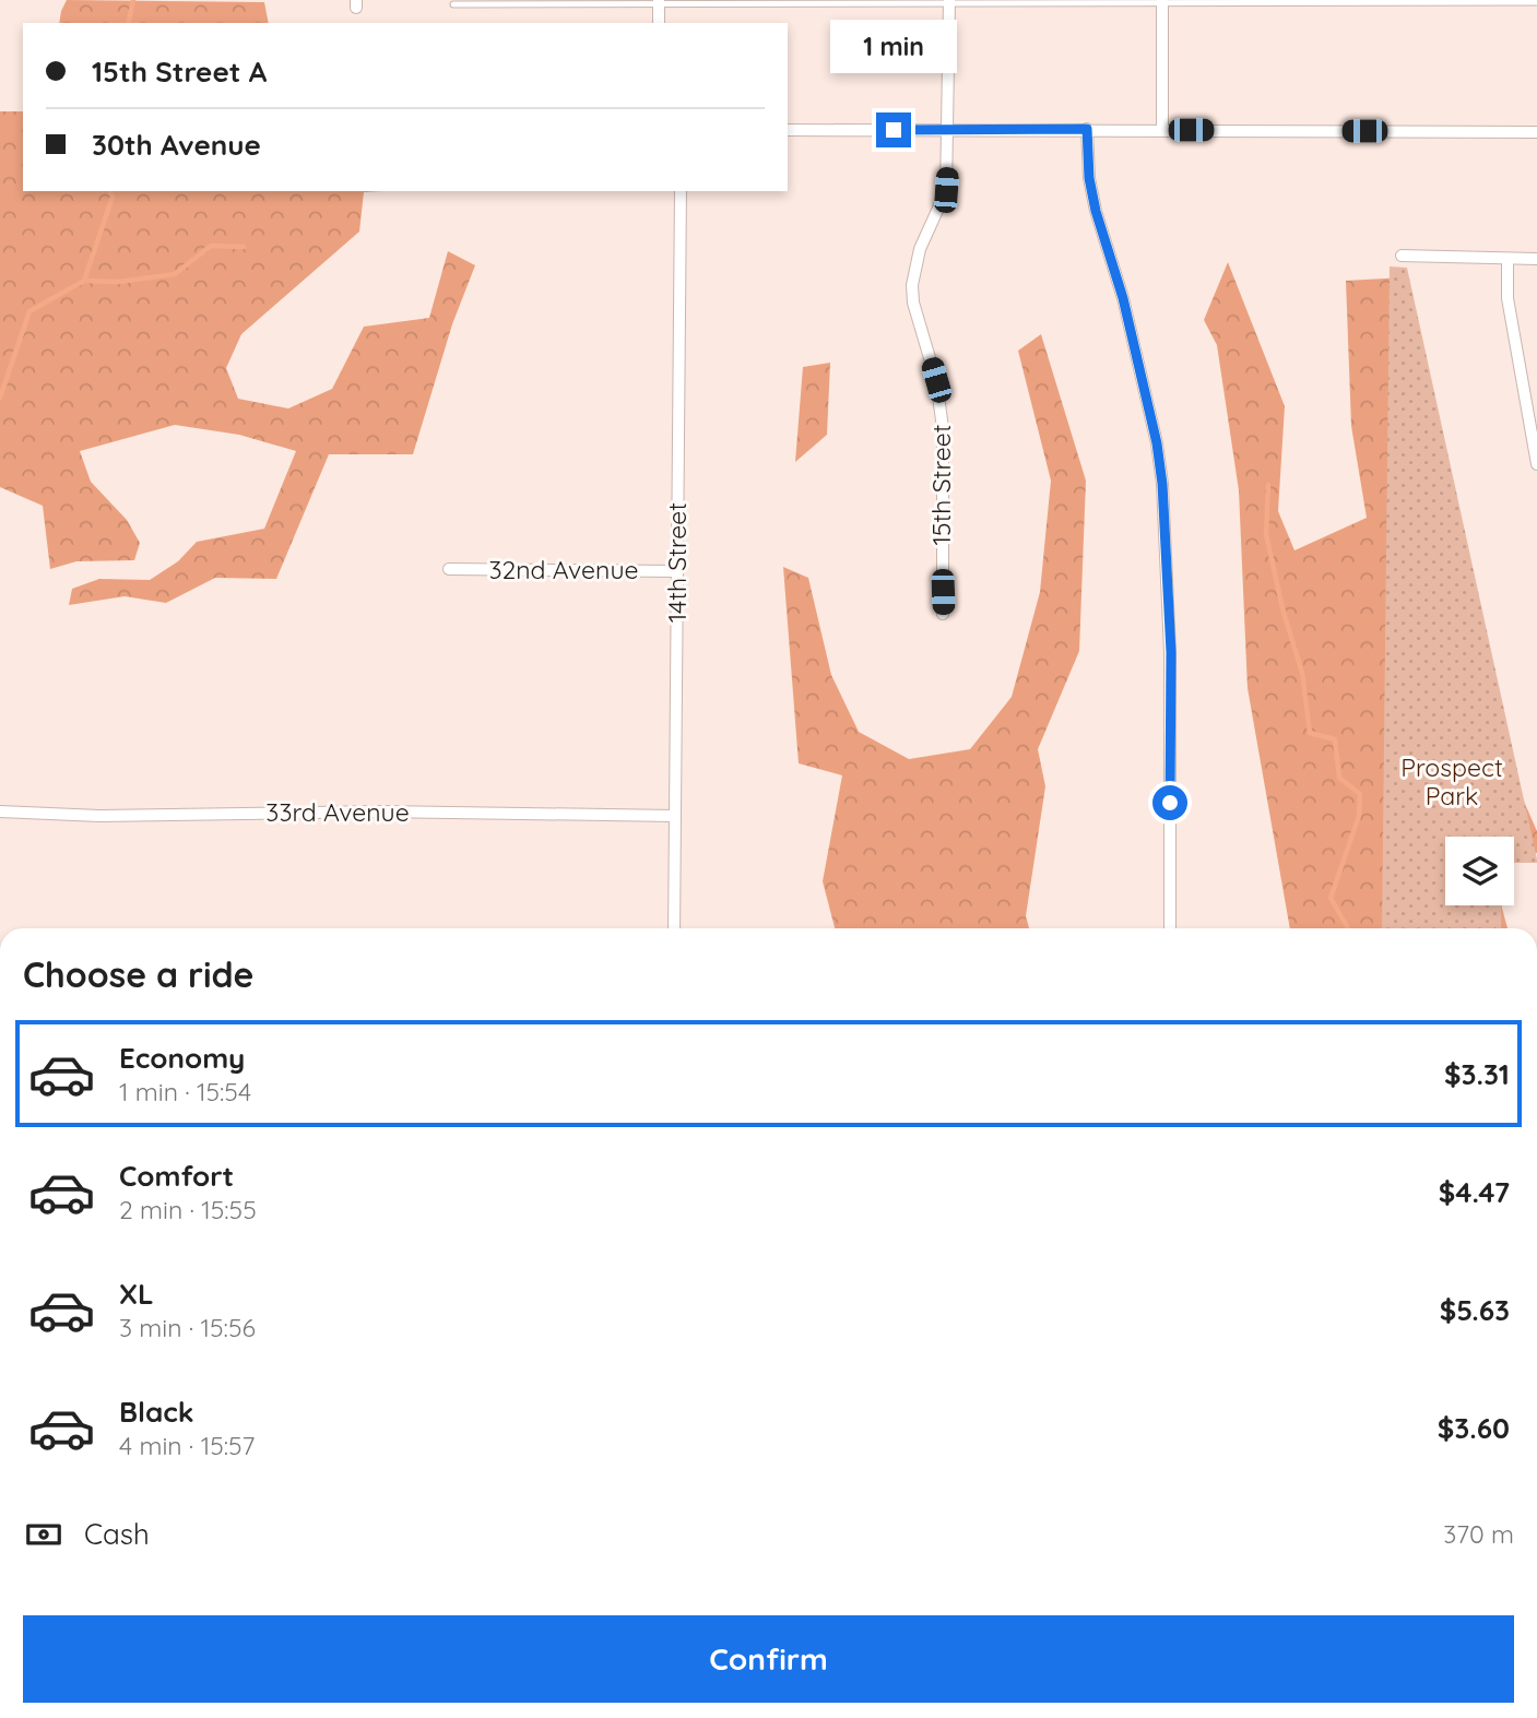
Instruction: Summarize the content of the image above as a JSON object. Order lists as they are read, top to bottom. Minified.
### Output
{"streets":{"street":["15th Street","14th Street","32nd Avenue","33rd Avenue"]},"crossings":[["14th Street","32nd Avenue"],["14th Street","33rd Avenue"]],"parks":["Prospect Park"],"page":{"bubble":"1 min","banner":["15th Street A","30th Avenue"],"heading":"Choose a ride","list":[{"name":"Economy","note":"1 min · 15:54","value":"$3.31"},{"name":"Comfort","note":"2 min · 15:55","value":"$4.47"},{"name":"XL","note":"3 min · 15:56","value":"$5.63"},{"name":"Black","note":"4 min · 15:57","value":"$3.60"}],"pay":["Cash","370 m"],"buttons":"Confirm"}}
